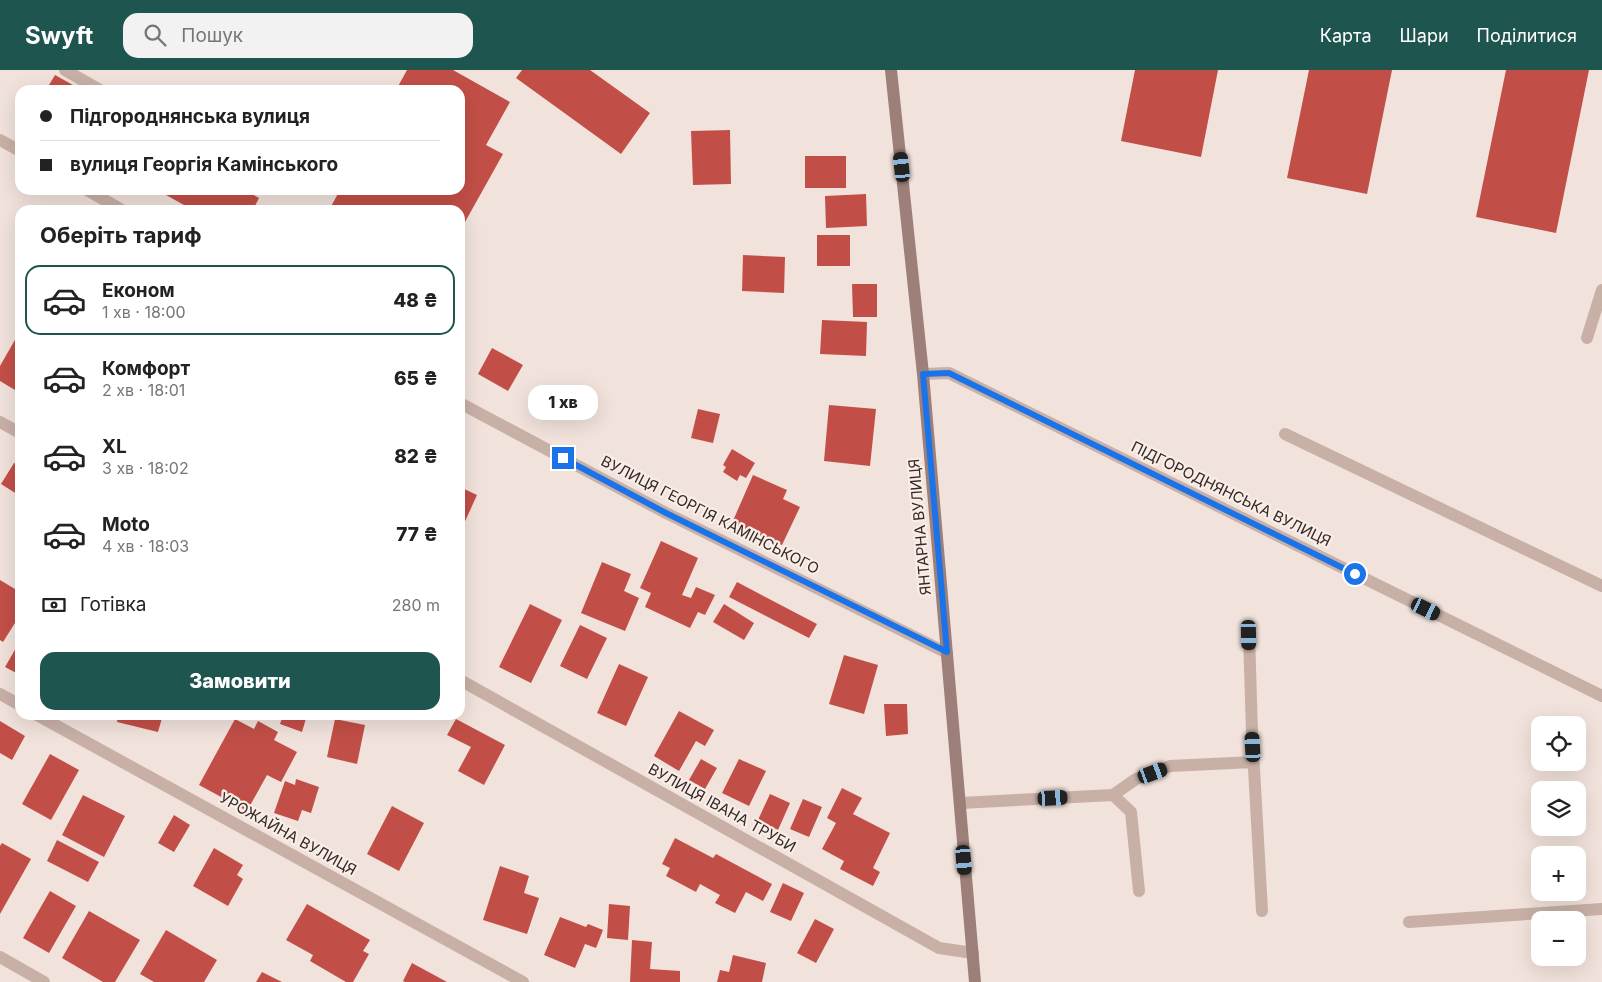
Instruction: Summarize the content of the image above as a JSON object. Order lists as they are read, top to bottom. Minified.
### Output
{"streets":{"main road":["ЯНТАРНА ВУЛИЦЯ"],"street":["ПІДГОРОДНЯНСЬКА ВУЛИЦЯ","ВУЛИЦЯ ГЕОРГІЯ КАМІНСЬКОГО","ВУЛИЦЯ ІВАНА ТРУБИ","УРОЖАЙНА ВУЛИЦЯ"]},"crossings":[["ПІДГОРОДНЯНСЬКА ВУЛИЦЯ","ЯНТАРНА ВУЛИЦЯ"],["ВУЛИЦЯ ГЕОРГІЯ КАМІНСЬКОГО","ЯНТАРНА ВУЛИЦЯ"],["ЯНТАРНА ВУЛИЦЯ","ВУЛИЦЯ ІВАНА ТРУБИ"]],"page":{"header":"Swyft","search":"Пошук","nav":["Карта","Шари","Поділитися"],"banner":["Підгороднянська вулиця","вулиця Георгія Камінського"],"heading":"Оберіть тариф","list":[{"name":"Економ","note":"1 хв · 18:00","value":"48 ₴"},{"name":"Комфорт","note":"2 хв · 18:01","value":"65 ₴"},{"name":"XL","note":"3 хв · 18:02","value":"82 ₴"},{"name":"Moto","note":"4 хв · 18:03","value":"77 ₴"}],"bubble":"1 хв","pay":["Готівка","280 m"],"buttons":"Замовити","map_buttons":["+","−"]}}
